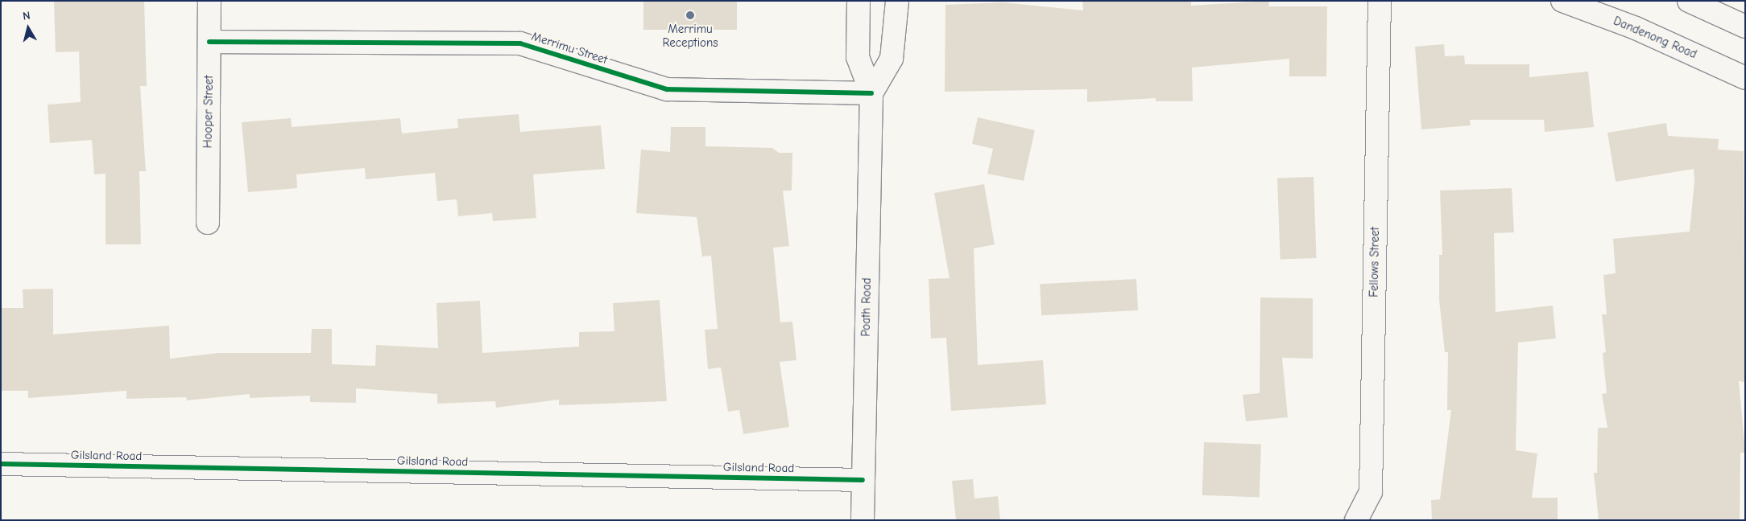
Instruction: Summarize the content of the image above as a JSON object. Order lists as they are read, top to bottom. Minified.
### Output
{"streets":{"main road":["Dandenong Road","Merrimu Street","Hooper Street","Fellows Street","Poath Road","Gilsland Road"]},"crossings":[["Merrimu Street","Hooper Street"],["Merrimu Street","Poath Road"],["Poath Road","Gilsland Road"]],"places":["Merrimu Receptions"],"north":"top"}
